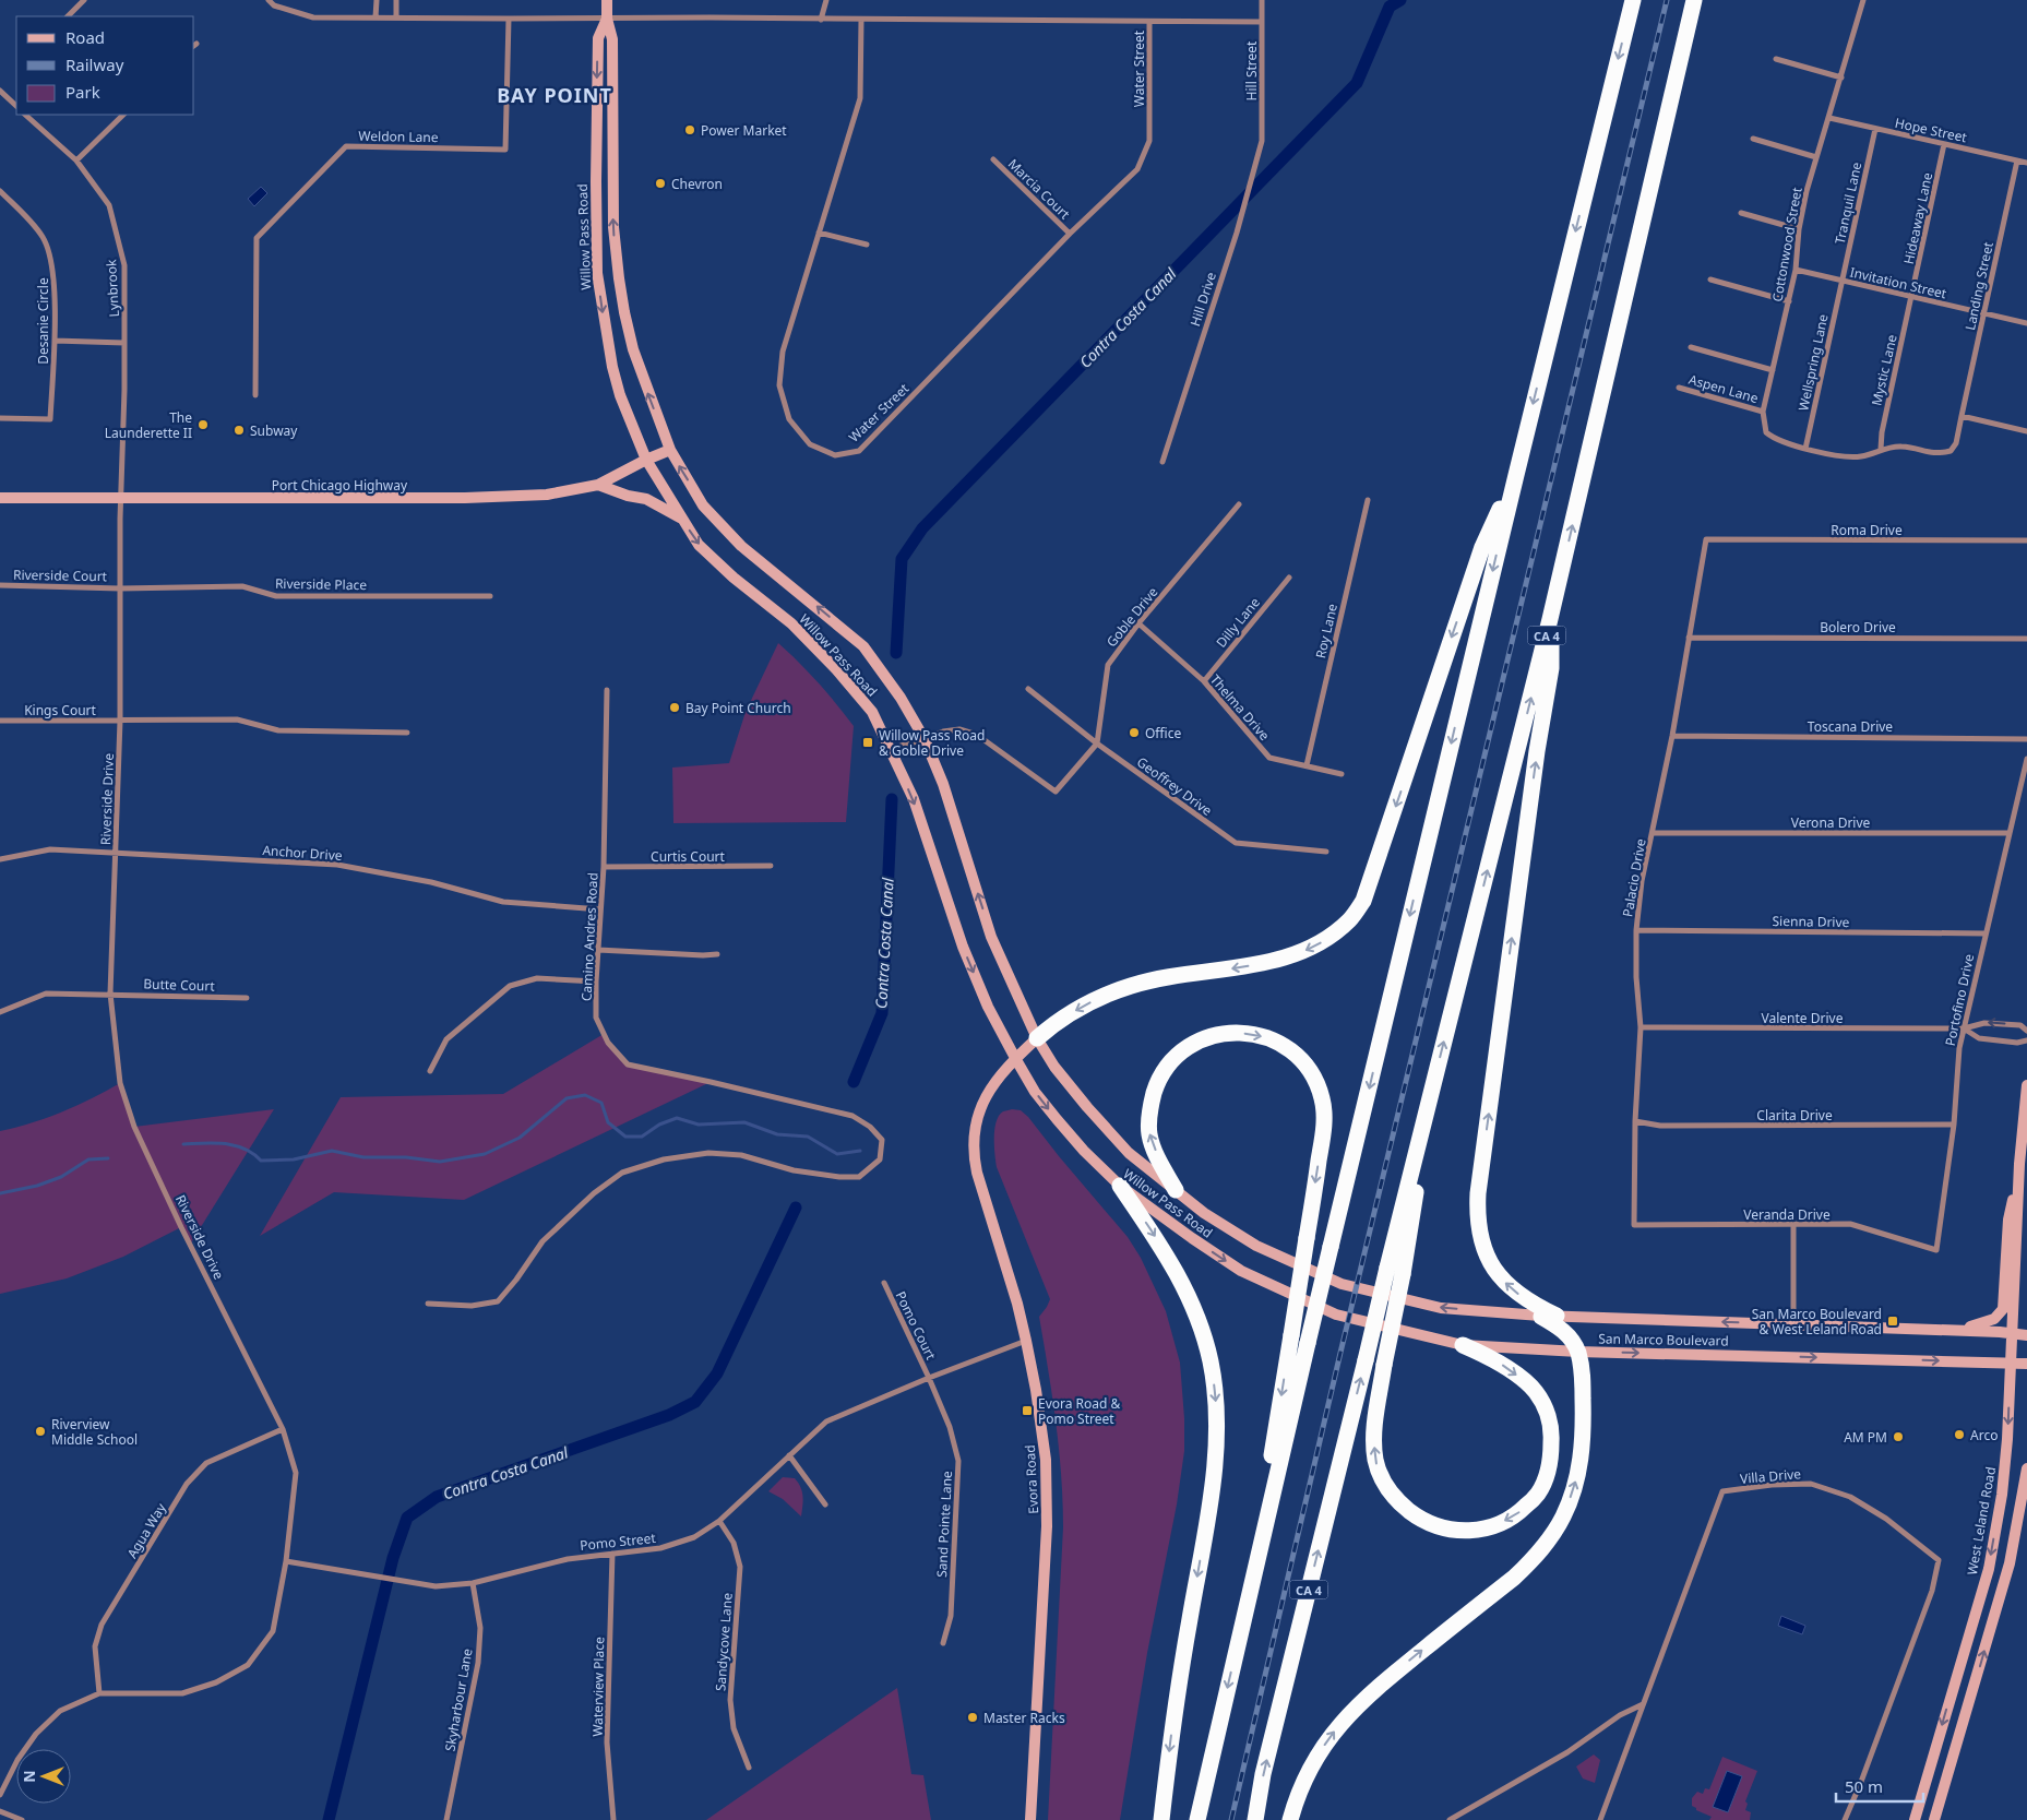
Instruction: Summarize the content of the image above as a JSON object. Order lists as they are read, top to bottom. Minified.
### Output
{"streets":{"highway":["CA 4"],"main road":["Willow Pass Road","Port Chicago Highway","San Marco Boulevard","Evora Road","West Leland Road"],"street":["Water Street","Hill Street","Hope Street","Weldon Lane","Marcia Court","Tranquil Lane","Hideaway Lane","Cottonwood Street","Invitation Street","Landing Street","Lynbrook","Hill Drive","Desanie Circle","Wellspring Lane","Mystic Lane","Aspen Lane","Roma Drive","Riverside Court","Riverside Place","Goble Drive","Dilly Lane","Bolero Drive","Roy Lane","Thelma Drive","Kings Court","Toscana Drive","Geoffrey Drive","Riverside Drive","Verona Drive","Anchor Drive","Curtis Court","Palacio Drive","Sienna Drive","Camino Andres Road","Butte Court","Portofino Drive","Valente Drive","Clarita Drive","Veranda Drive","Pomo Court","Villa Drive","Sand Pointe Lane","Agua Way","Pomo Street","Sandycove Lane","Waterview Place","Skyharbour Lane"]},"crossings":[["Water Street","Marcia Court"],["Hill Street","Hill Drive"],["Hope Street","Tranquil Lane"],["Hope Street","Hideaway Lane"],["Hope Street","Cottonwood Street"],["Hope Street","Landing Street"],["Tranquil Lane","Invitation Street"],["Tranquil Lane","Wellspring Lane"],["Hideaway Lane","Invitation Street"],["Hideaway Lane","Mystic Lane"],["Willow Pass Road","Port Chicago Highway"],["Willow Pass Road","San Marco Boulevard"],["Willow Pass Road","Evora Road"],["Cottonwood Street","Invitation Street"],["Cottonwood Street","Wellspring Lane"],["Cottonwood Street","Aspen Lane"],["Invitation Street","Landing Street"],["Invitation Street","Wellspring Lane"],["Invitation Street","Mystic Lane"],["Landing Street","Mystic Lane"],["Lynbrook","Port Chicago Highway"],["Lynbrook","Riverside Drive"],["Port Chicago Highway","Riverside Drive"],["Roma Drive","Palacio Drive"],["Riverside Court","Riverside Place"],["Riverside Court","Riverside Drive"],["Riverside Place","Riverside Drive"],["Goble Drive","Thelma Drive"],["Goble Drive","Geoffrey Drive"],["Dilly Lane","Thelma Drive"],["Bolero Drive","Palacio Drive"],["Roy Lane","Thelma Drive"],["Kings Court","Riverside Drive"],["Toscana Drive","Palacio Drive"],["Riverside Drive","Anchor Drive"],["Riverside Drive","Butte Court"],["Riverside Drive","Agua Way"],["Riverside Drive","Pomo Street"],["Verona Drive","Palacio Drive"],["Verona Drive","Portofino Drive"],["Anchor Drive","Camino Andres Road"],["Curtis Court","Camino Andres Road"],["Palacio Drive","Sienna Drive"],["Palacio Drive","Valente Drive"],["Palacio Drive","Clarita Drive"],["Palacio Drive","Veranda Drive"],["Sienna Drive","Portofino Drive"],["Portofino Drive","Valente Drive"],["Portofino Drive","Clarita Drive"],["Portofino Drive","Veranda Drive"],["Pomo Court","Sand Pointe Lane"],["Pomo Court","Pomo Street"],["San Marco Boulevard","West Leland Road"],["Evora Road","Pomo Street"],["Sand Pointe Lane","Pomo Street"],["Pomo Street","Sandycove Lane"],["Pomo Street","Waterview Place"],["Pomo Street","Skyharbour Lane"]],"districts":["BAY POINT"],"water":["Contra Costa Canal"],"places":{"other":["Power Market","Chevron","The Launderette II","Subway","Bay Point Church","Office","Riverview Middle School","Arco","AM PM","Master Racks"],"transit":["Willow Pass Road & Goble Drive","San Marco Boulevard & West Leland Road","Evora Road & Pomo Street"]},"legend":["Road","Railway","Park"],"scale_bar":"50 m","north":"left"}
